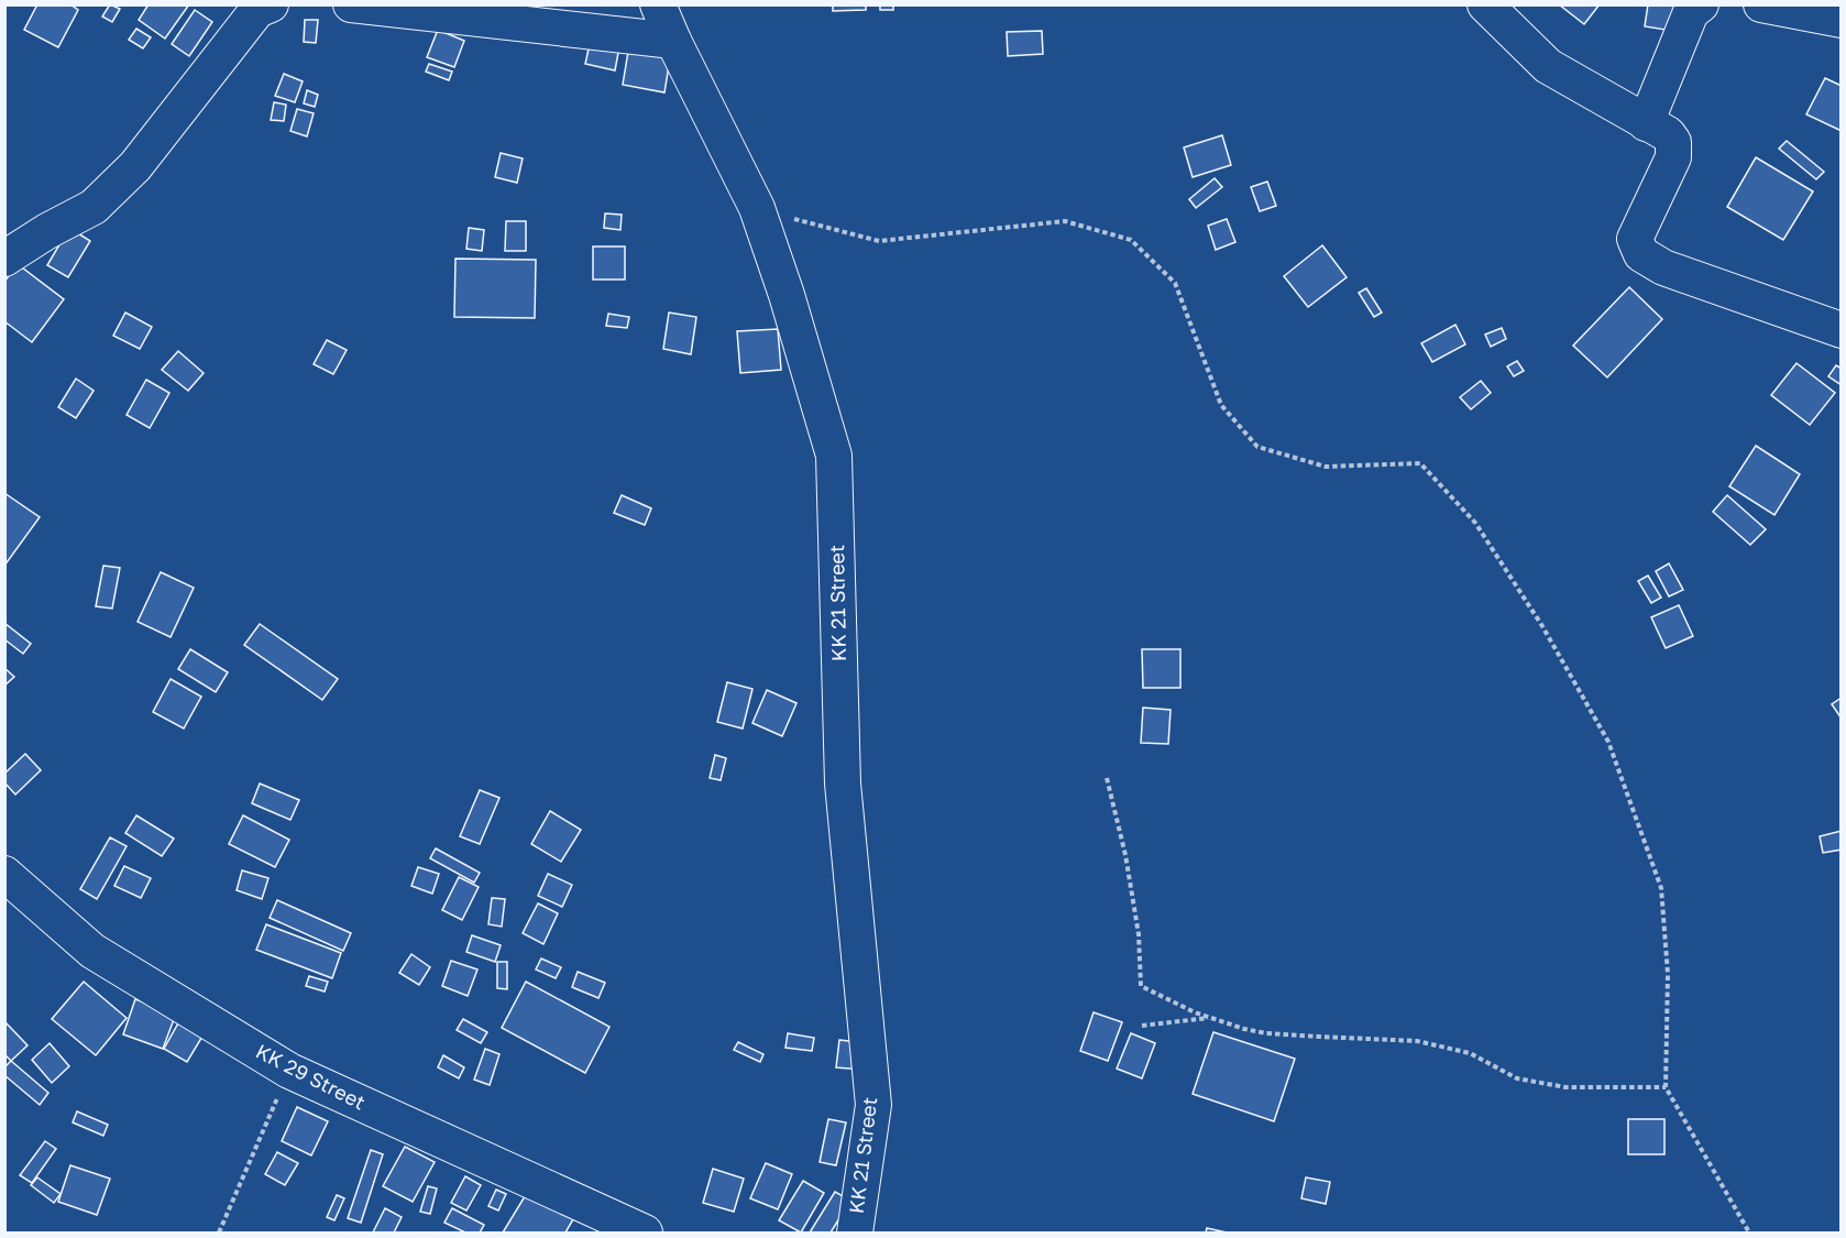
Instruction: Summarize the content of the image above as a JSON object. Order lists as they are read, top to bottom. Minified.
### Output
{"streets":{"street":["KK 21 Street","KK 29 Street"]}}
